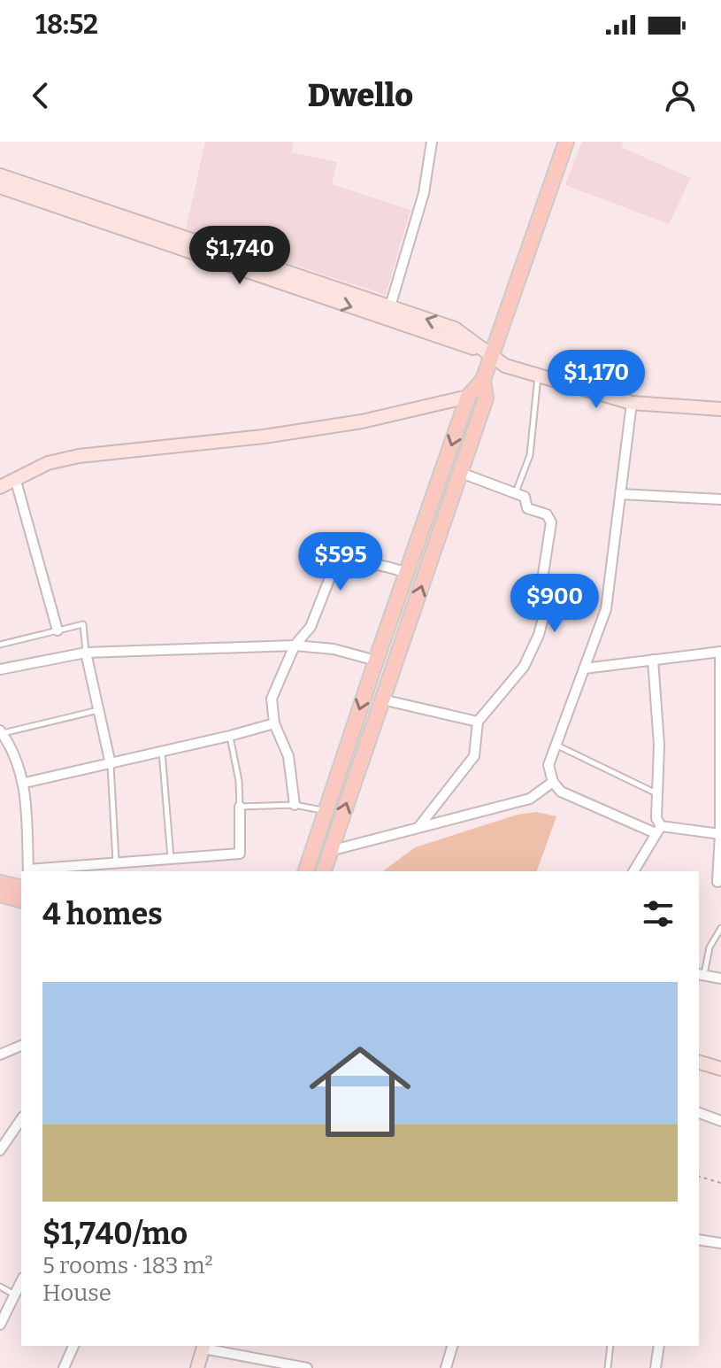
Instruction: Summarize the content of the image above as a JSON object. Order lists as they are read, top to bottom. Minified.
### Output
{"page":{"status":"18:52","header":"Dwello","price":["$1,740","$1,170","$595","$900"],"heading":"4 homes","list":[{"name":"$1,740/mo","note":"5 rooms · 183 m² · House"}]}}
